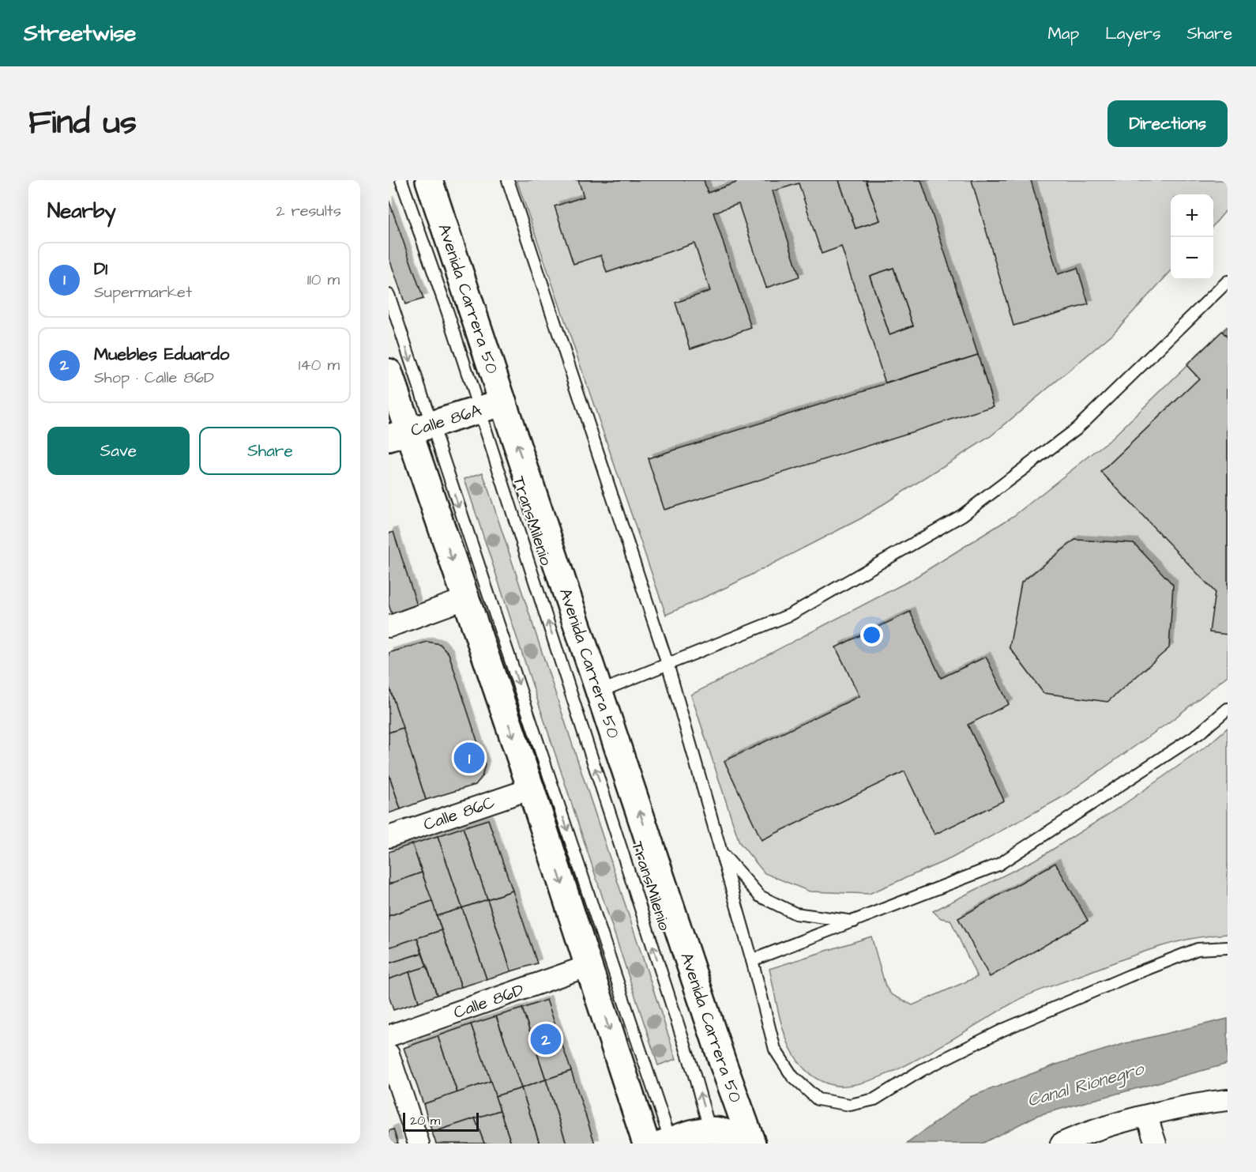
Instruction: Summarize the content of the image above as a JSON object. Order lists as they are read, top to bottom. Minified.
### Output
{"streets":{"main road":["Avenida Carrera 50","Calle 86A"],"street":["Calle 86C","Calle 86D"],"lane":["TransMilenio"]},"crossings":[["Avenida Carrera 50","Calle 86A"],["Calle 86A","TransMilenio"]],"water":["Canal Rionegro"],"scale_bar":"20 m","page":{"header":"Streetwise","nav":["Map","Layers","Share"],"title":"Find us","buttons":["Directions",["Save","Share"]],"heading":["Nearby","2 results"],"map_buttons":["+","−"],"list":[{"mark":"1","name":"D1","note":"Supermarket","value":"110 m"},{"mark":"2","name":"Muebles Eduardo","note":"Shop · Calle 86D","value":"140 m"}],"pins":["1","2"],"scale":"20 m"}}
